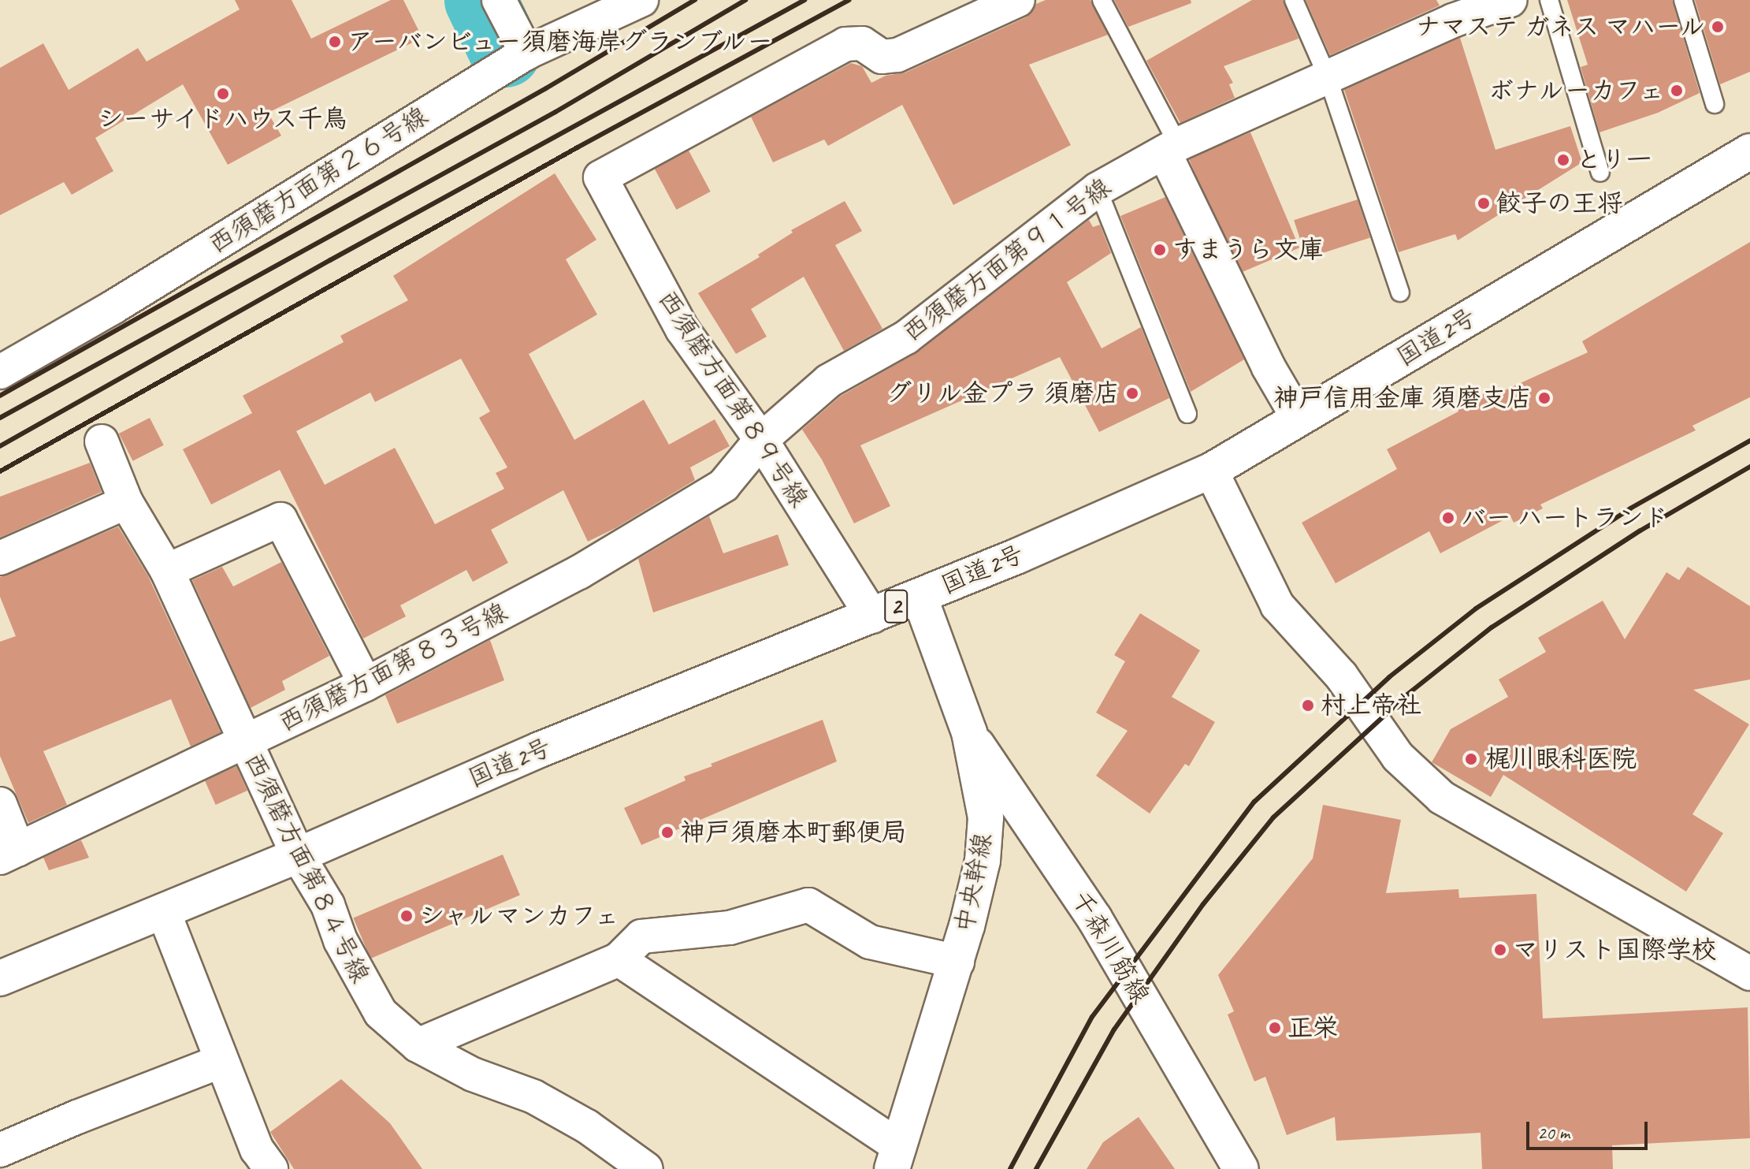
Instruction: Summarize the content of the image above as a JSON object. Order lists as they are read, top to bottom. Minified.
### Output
{"streets":{"main road":["国道2号","2","中央幹線","千森川筋線"],"street":["西須磨方面第２６号線","西須磨方面第９１号線","西須磨方面第８９号線","西須磨方面第８３号線","西須磨方面第８４号線"]},"crossings":[["西須磨方面第９１号線","西須磨方面第８９号線"],["西須磨方面第９１号線","西須磨方面第８３号線"],["国道2号","西須磨方面第８９号線"],["国道2号","西須磨方面第８４号線"],["国道2号","中央幹線"],["西須磨方面第８９号線","西須磨方面第８３号線"],["西須磨方面第８３号線","西須磨方面第８４号線"],["中央幹線","千森川筋線"]],"places":["ナマステ ガネス マハール","アーバンビュー須磨海岸グランブルー","ボナルーカフェ","シーサイドハウス千鳥","とり一","餃子の王将","すまうら文庫","グリル金プラ 須磨店","神戸信用金庫 須磨支店","バー ハートランド","村上帝社","梶川眼科医院","神戸須磨本町郵便局","シャルマンカフェ","マリスト国際学校","正栄"],"scale_bar":"20 m"}
